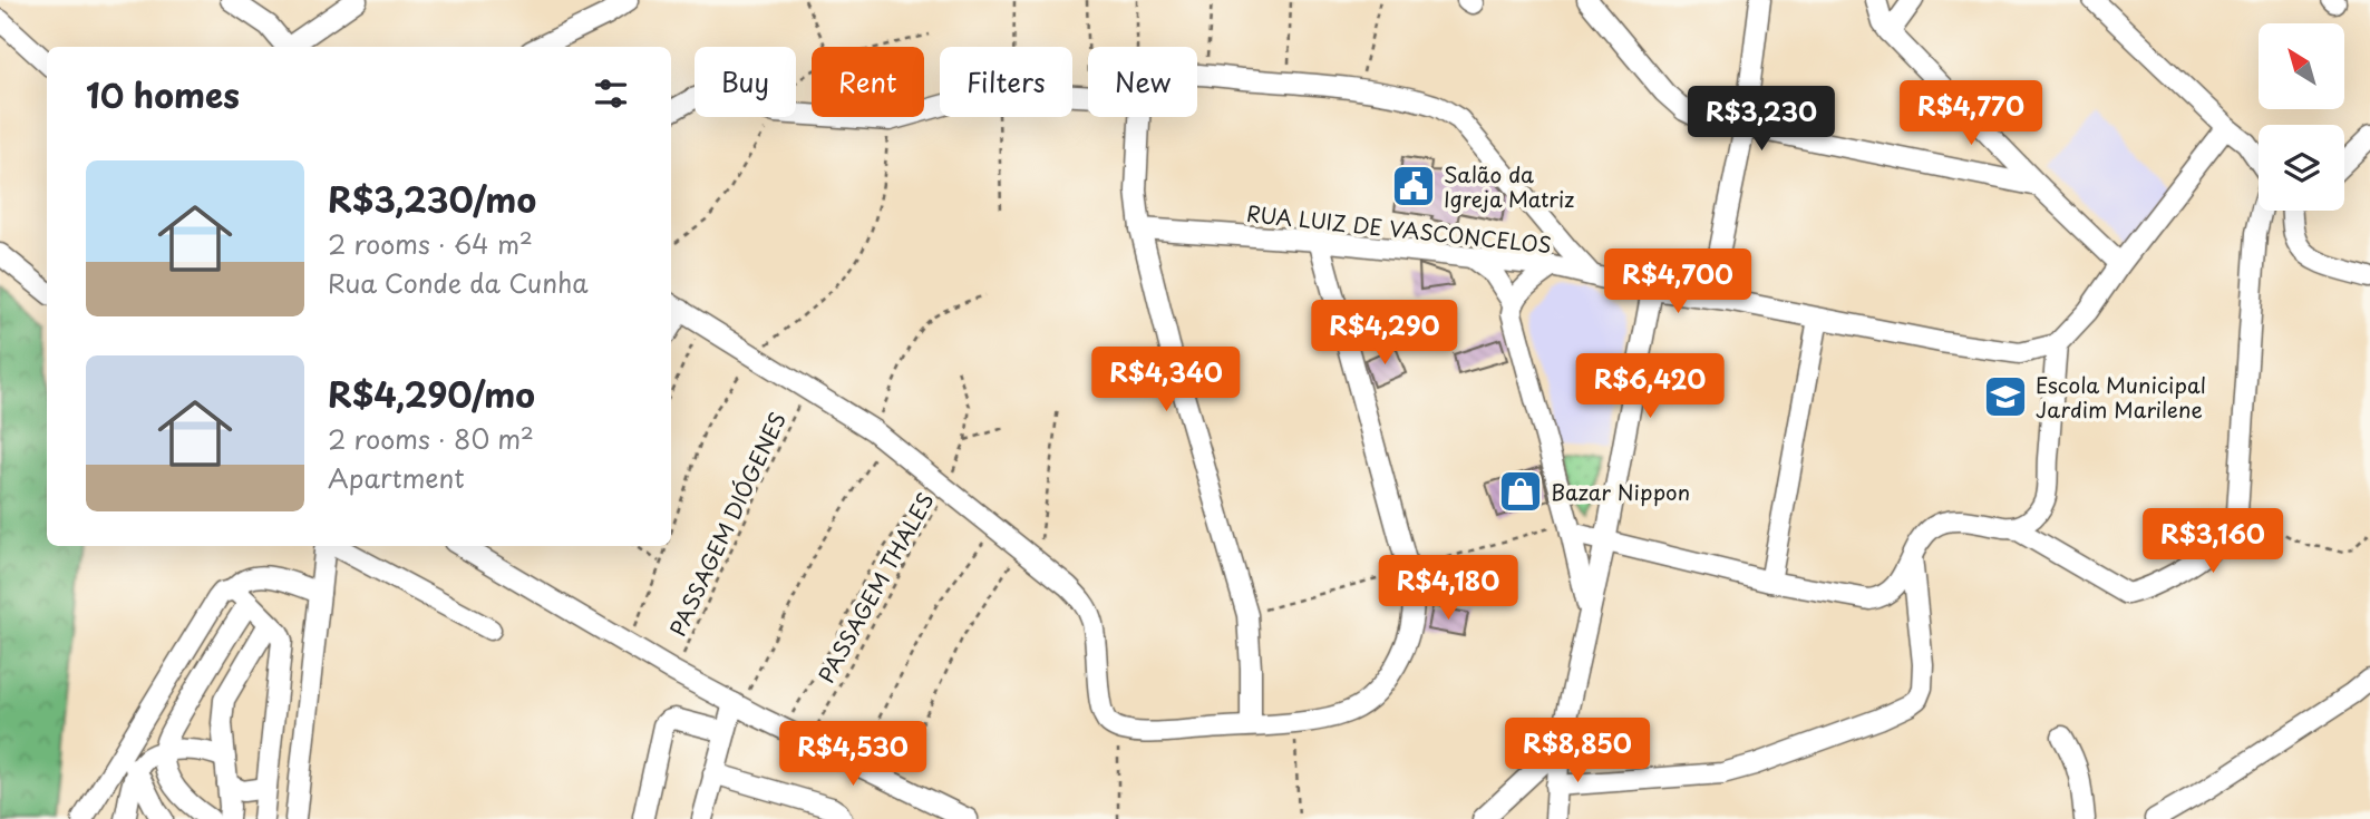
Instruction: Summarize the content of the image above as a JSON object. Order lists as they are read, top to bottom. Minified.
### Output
{"streets":{"street":["RUA LUIZ DE VASCONCELOS"],"path":["PASSAGEM DIÓGENES","PASSAGEM THALES"]},"places":{"public building":["Salão da Igreja Matriz"],"school or university":["Escola Municipal Jardim Marilene"],"shop":["Bazar Nippon"]},"north":"top left","page":{"chip":["Buy","Rent","Filters","New"],"heading":"10 homes","price":["R$4,770","R$3,230","R$4,700","R$4,290","R$4,340","R$6,420","R$3,160","R$4,180","R$8,850","R$4,530"],"list":[{"name":"R$3,230/mo","note":"2 rooms · 64 m² · Rua Conde da Cunha"},{"name":"R$4,290/mo","note":"2 rooms · 80 m² · Apartment"}]}}
